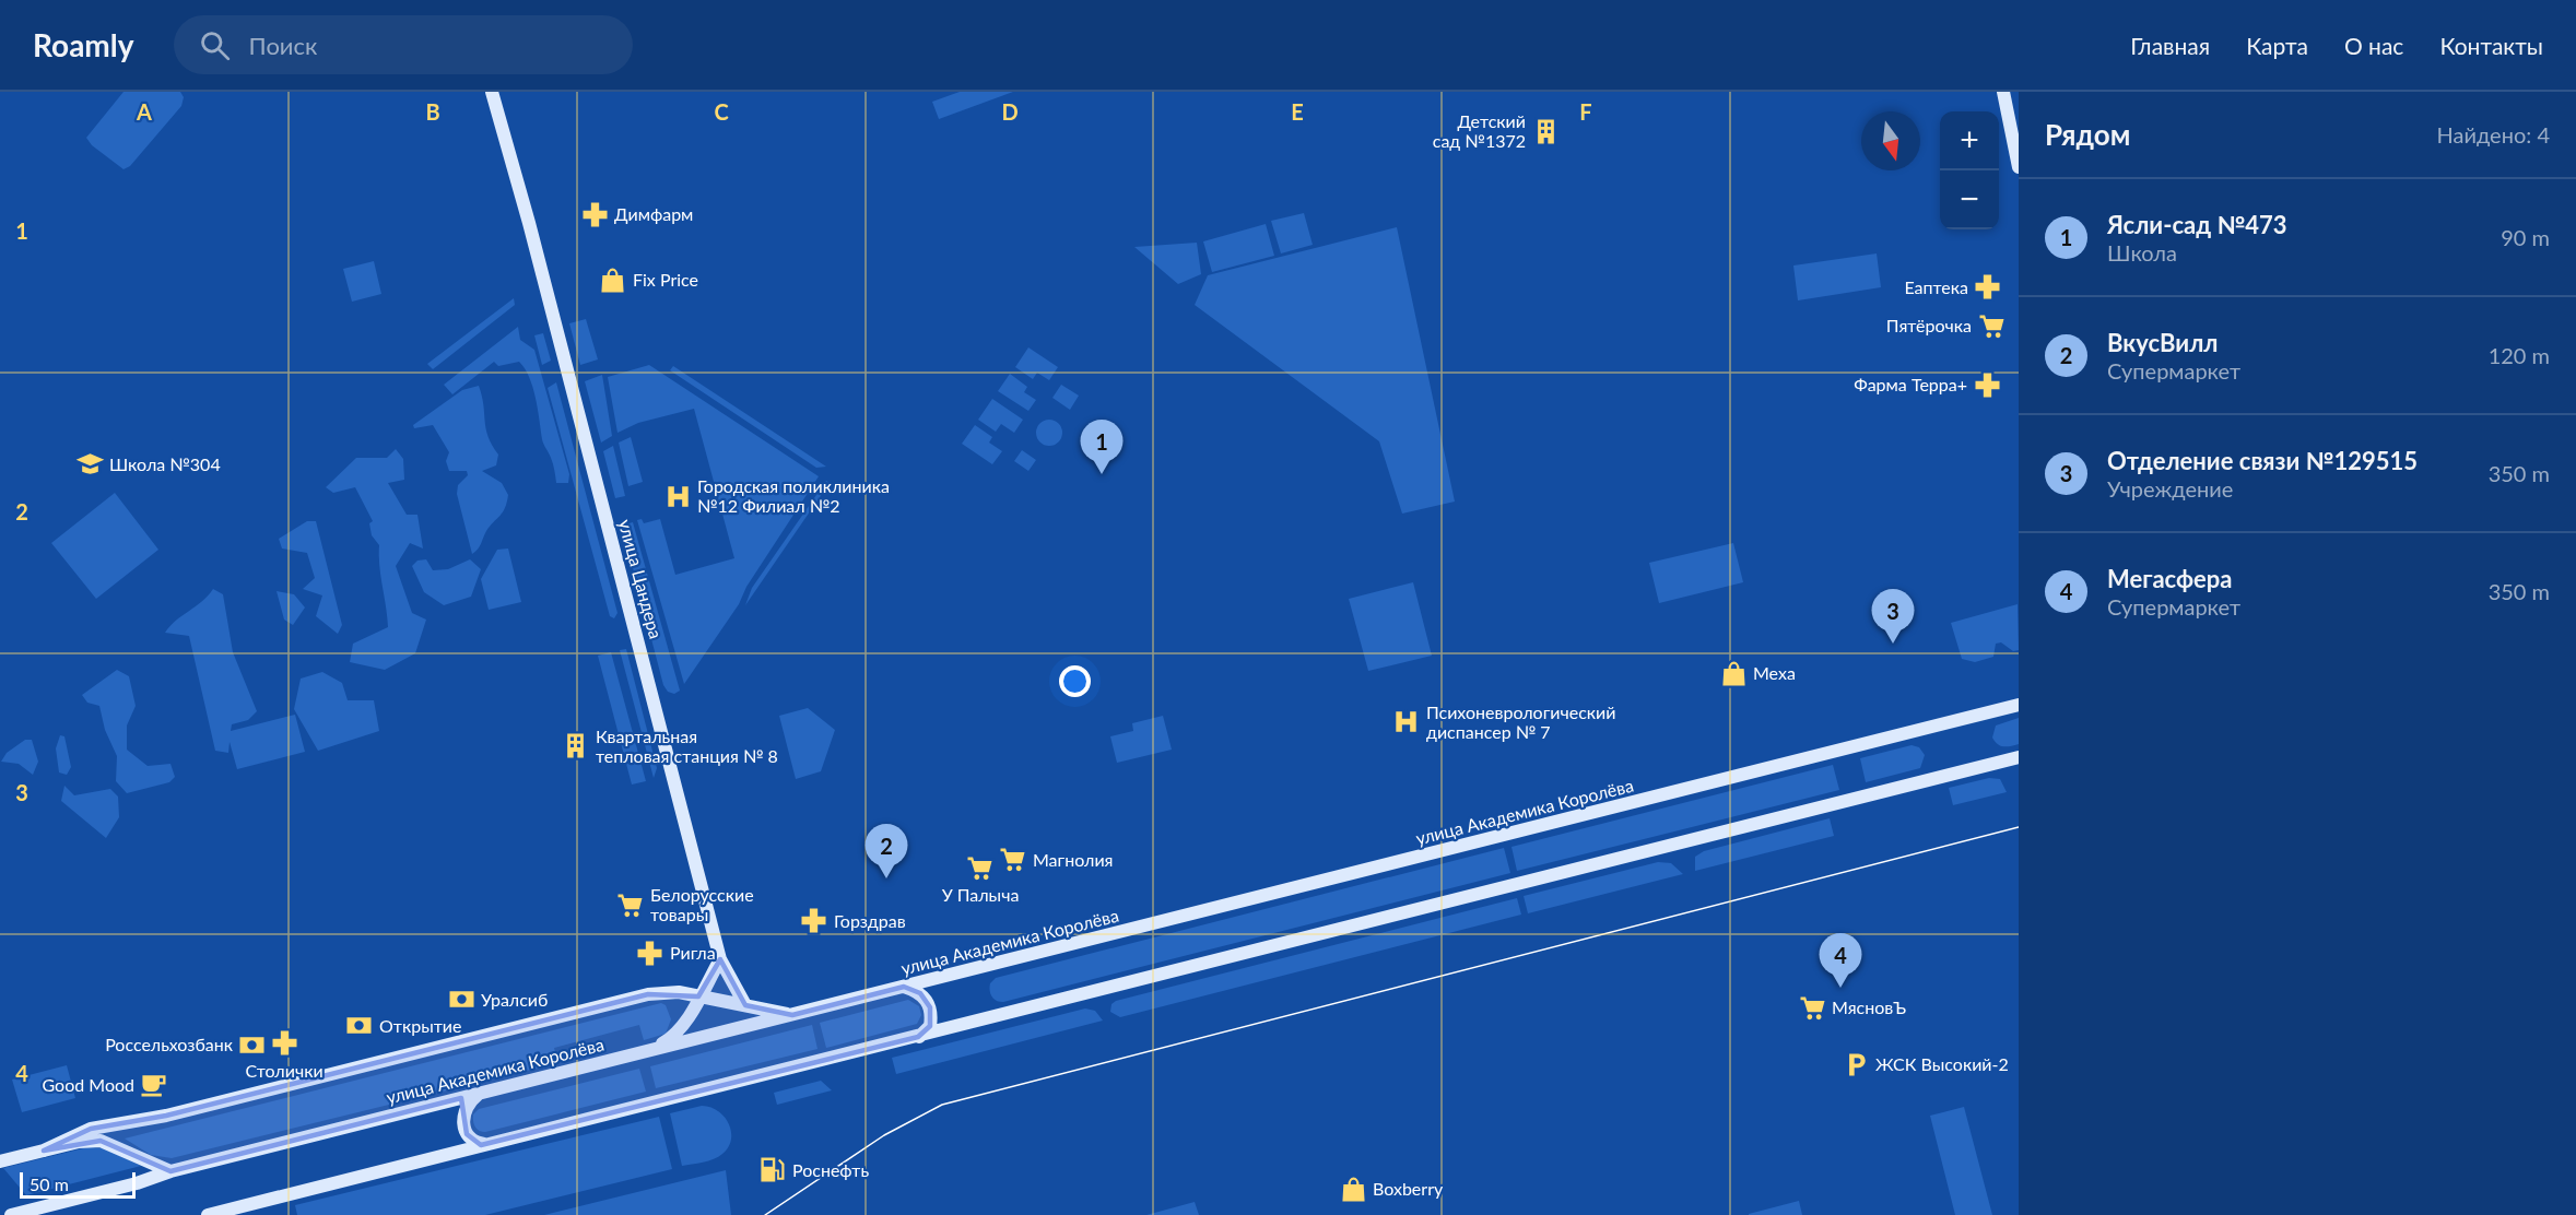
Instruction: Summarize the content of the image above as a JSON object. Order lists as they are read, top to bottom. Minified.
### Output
{"streets":{"main road":["улица Цандера","улица Академика Королёва"]},"places":{"building":["Детский сад №1372","Квартальная тепловая станция № 8"],"pharmacy":["Димфарм","Еаптека","Фарма Терра+","Горздрав","Ригла","Столички"],"shop":["Fix Price","Меха","Boxberry"],"supermarket":["Пятёрочка","Магнолия","У Палыча","Белорусские товары","МясновЪ"],"school or university":["Школа №304"],"hospital":["Городская поликлиника №12 Филиал №2","Психоневрологический диспансер № 7"],"bank":["Уралсиб","Открытие","Россельхозбанк"],"parking":["ЖСК Высокий-2"],"cafe":["Good Mood"],"fuel station":["Роснефть"]},"scale_bar":"50 m","north":"bottom","page":{"header":"Roamly","search":"Поиск","nav":["Главная","Карта","О нас","Контакты"],"heading":["Рядом","Найдено: 4"],"map_buttons":["+","−"],"list":[{"mark":"1","name":"Ясли-сад №473","note":"Школа","value":"90 m"},{"mark":"2","name":"ВкусВилл","note":"Супермаркет","value":"120 m"},{"mark":"3","name":"Отделение связи №129515","note":"Учреждение","value":"350 m"},{"mark":"4","name":"Мегасфера","note":"Супермаркет","value":"350 m"}],"pins":["1","3","2","4"],"scale":"50 m"},"grid":{"columns":["A","B","C","D","E","F"],"rows":["1","2","3","4"]}}
